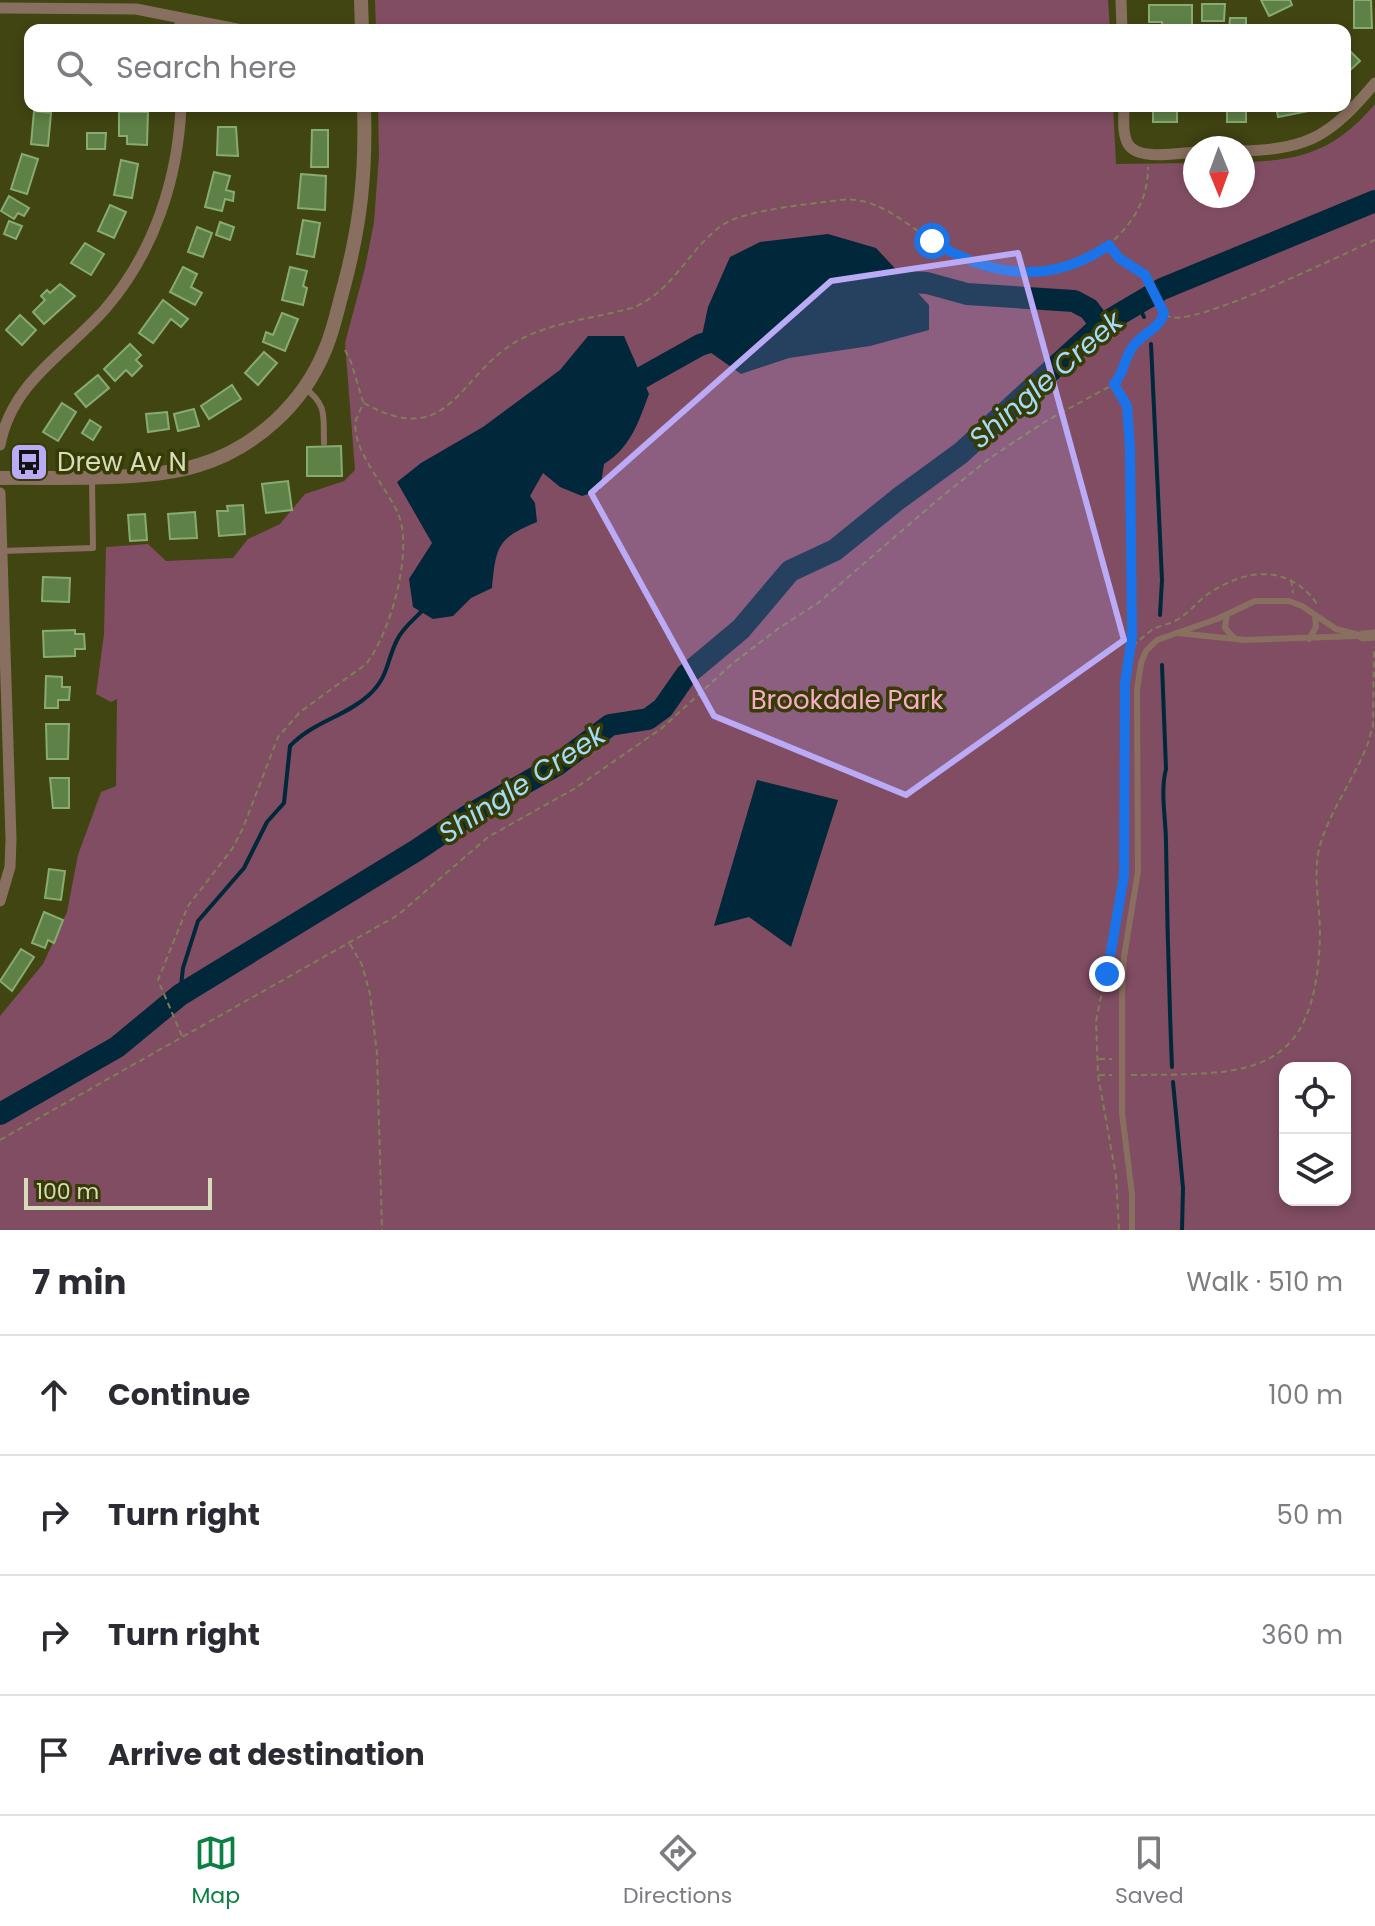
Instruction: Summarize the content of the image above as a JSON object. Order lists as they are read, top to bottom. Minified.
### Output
{"water":["Shingle Creek"],"parks":["Brookdale Park"],"places":{"bus stop":["Drew Av N"]},"scale_bar":"100 m","north":"bottom","page":{"search":"Search here","scale":"100 m","heading":["7 min","Walk · 510 m"],"list":[["Continue","100 m"],["Turn right","50 m"],["Turn right","360 m"],"Arrive at destination"],"nav":["Map","Directions","Saved"]}}
